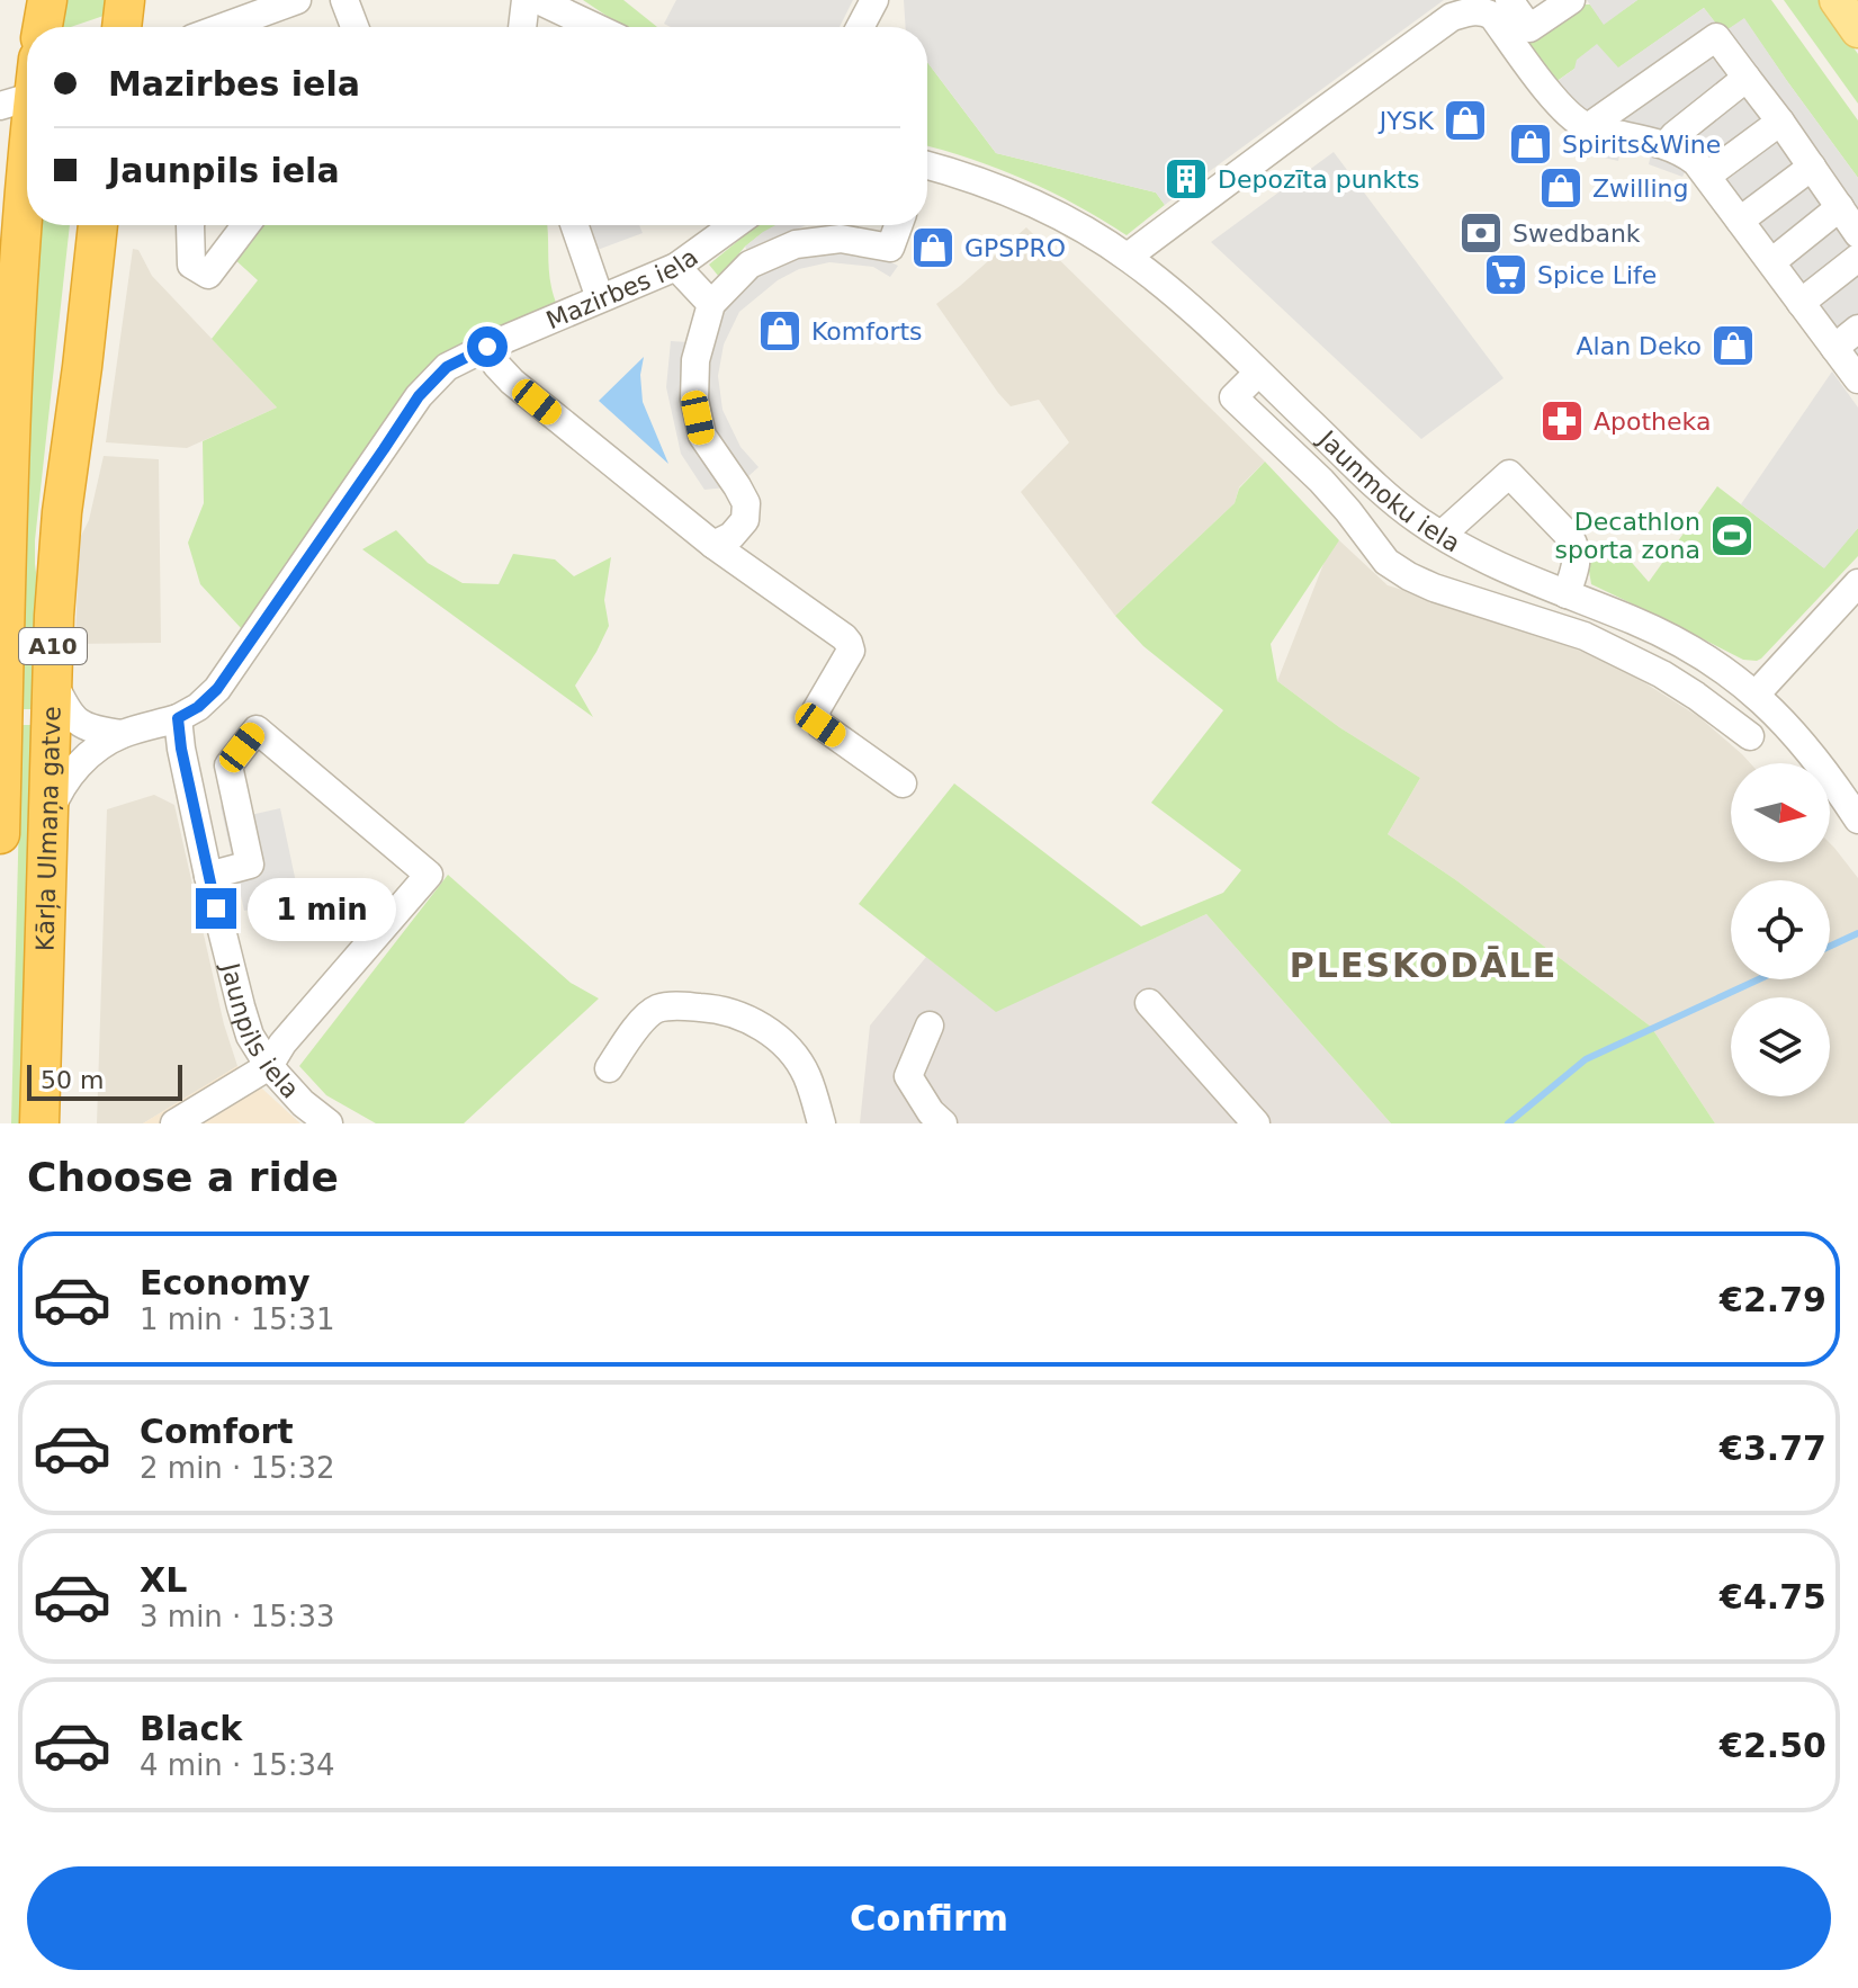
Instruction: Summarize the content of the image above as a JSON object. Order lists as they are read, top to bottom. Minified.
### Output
{"streets":{"highway":["A10","Kārļa Ulmaņa gatve"],"street":["Mazirbes iela","Jaunmoku iela","Jaunpils iela"]},"crossings":[["Mazirbes iela","Jaunpils iela"]],"districts":["PLESKODĀLE"],"places":{"shop":["JYSK","Spirits&Wine","Zwilling","GPSPRO","Komforts","Alan Deko"],"building":["Depozīta punkts"],"bank":["Swedbank"],"supermarket":["Spice Life"],"pharmacy":["Apotheka"],"sports":["Decathlon sporta zona"]},"scale_bar":"50 m","north":"right","page":{"banner":["Mazirbes iela","Jaunpils iela"],"bubble":"1 min","scale":"50 m","heading":"Choose a ride","list":[{"name":"Economy","note":"1 min · 15:31","value":"€2.79"},{"name":"Comfort","note":"2 min · 15:32","value":"€3.77"},{"name":"XL","note":"3 min · 15:33","value":"€4.75"},{"name":"Black","note":"4 min · 15:34","value":"€2.50"}],"buttons":"Confirm"}}
